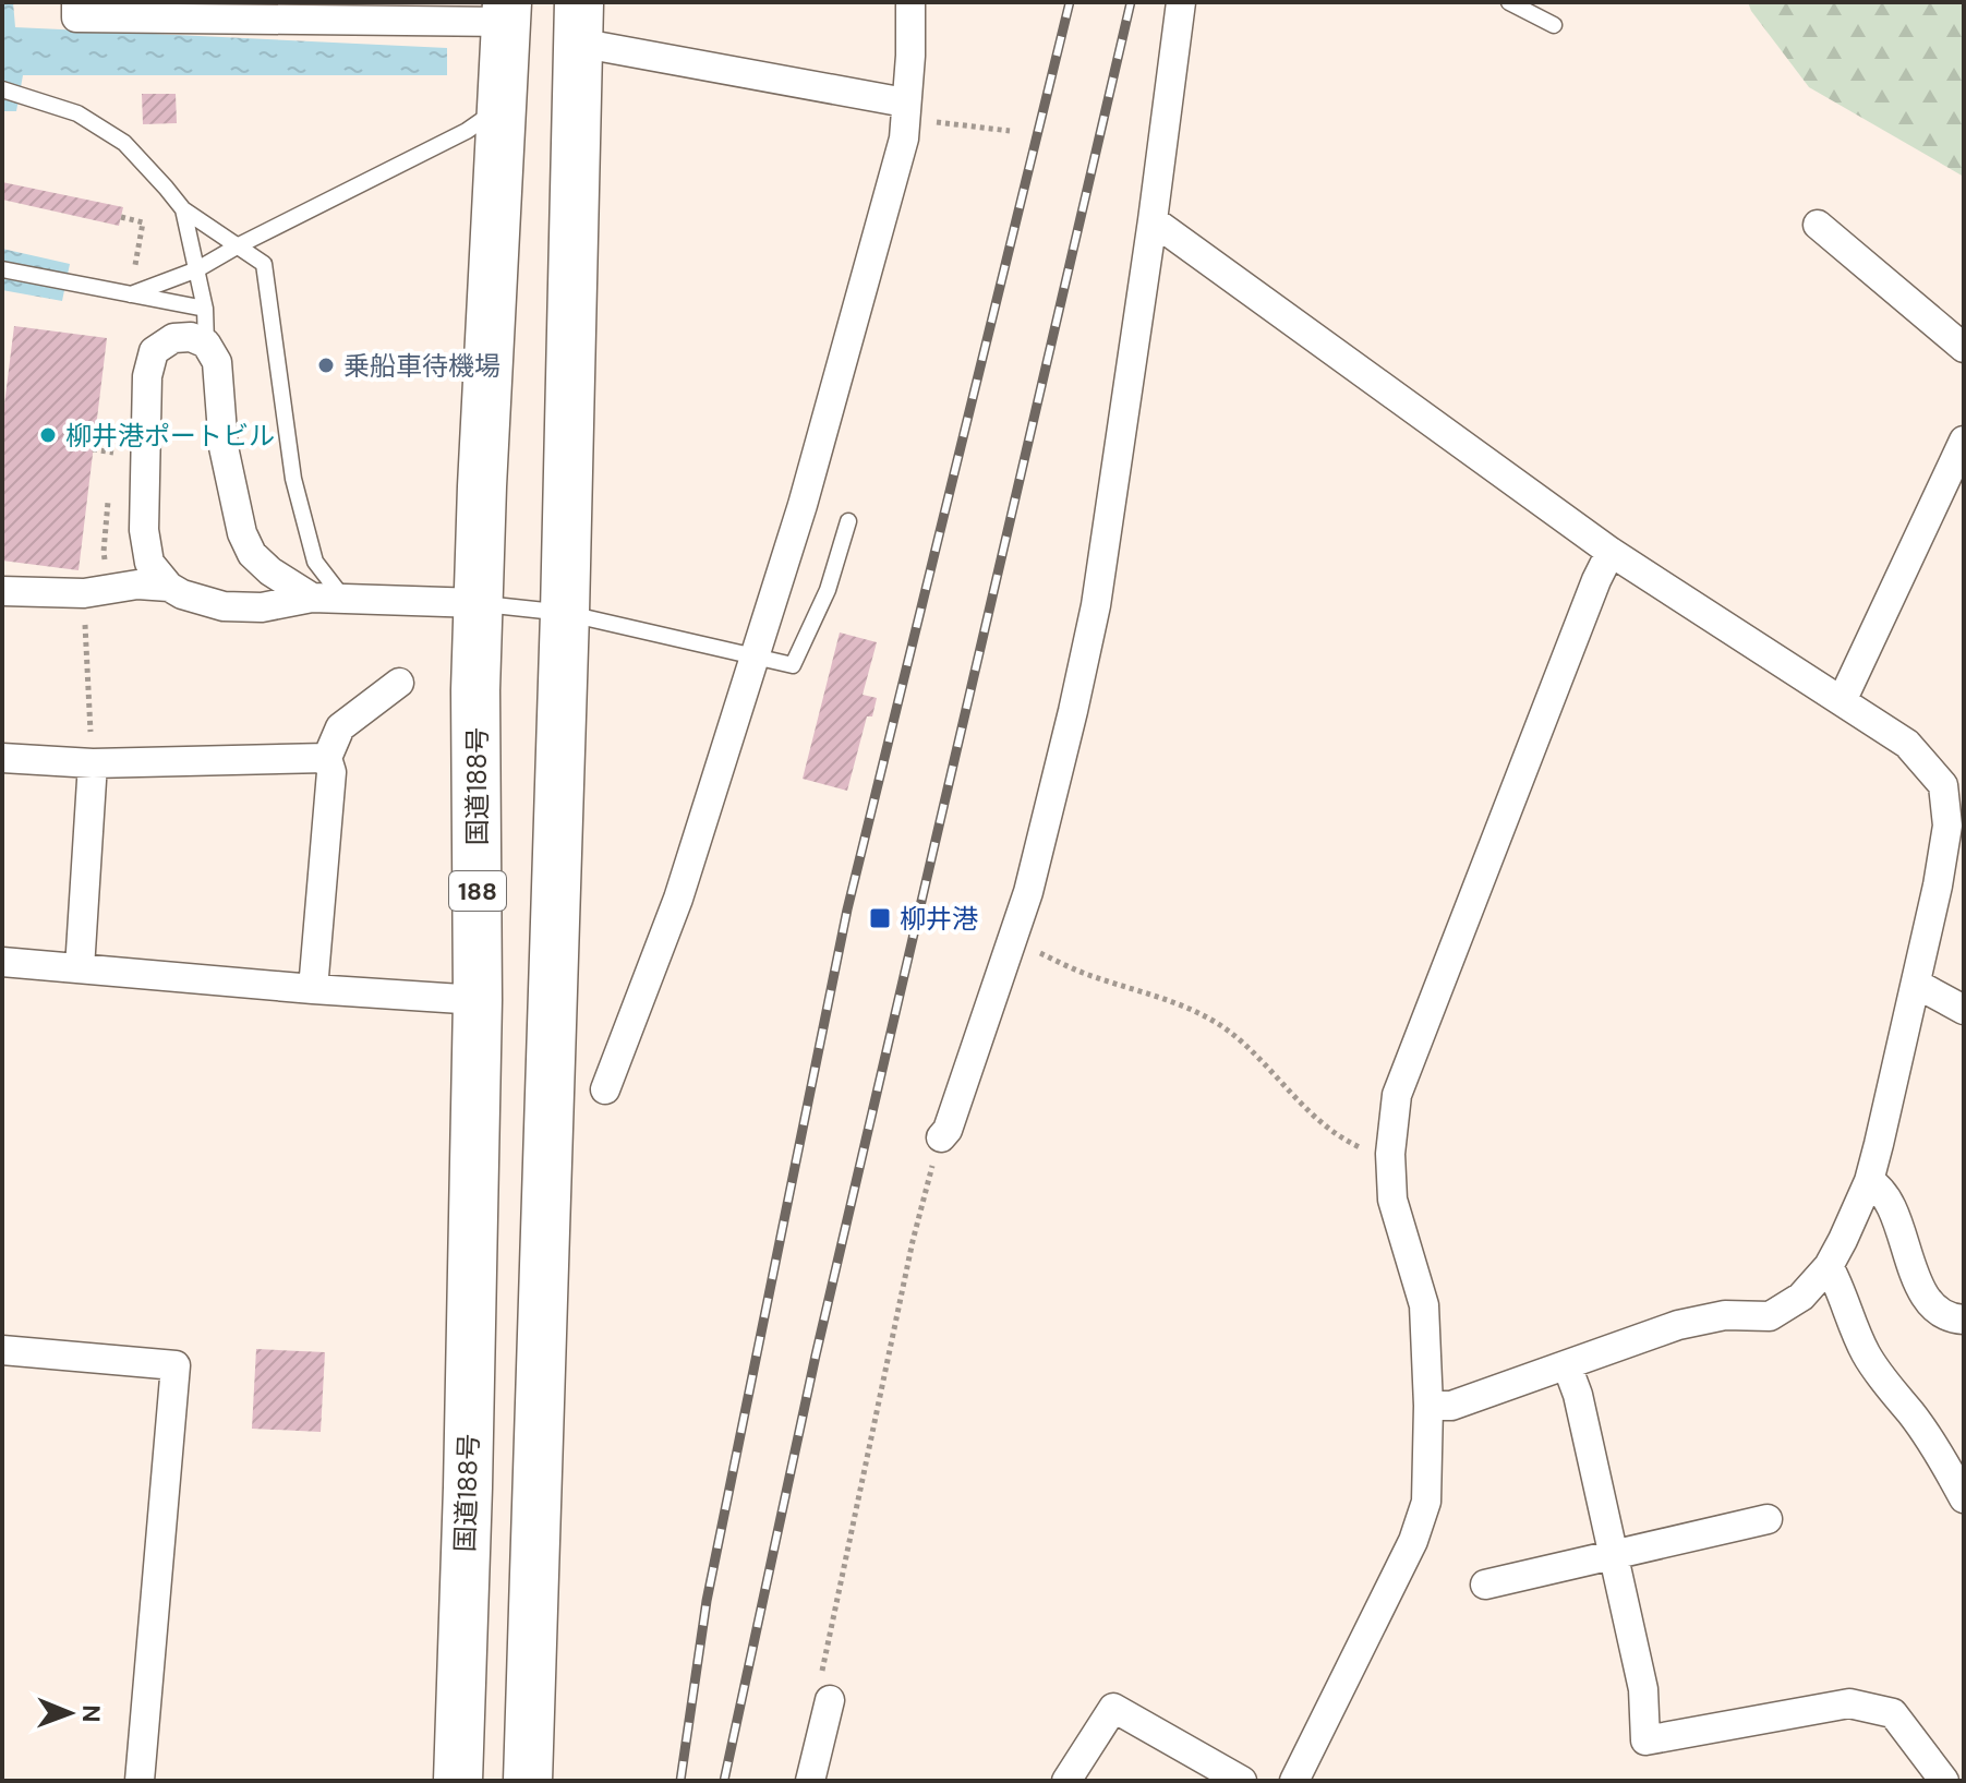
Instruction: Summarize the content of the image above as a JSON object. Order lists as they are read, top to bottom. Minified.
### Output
{"streets":{"highway":["国道188号","188"]},"places":{"other":["乗船車待機場","柳井港ポートビル"],"transit":["柳井港"]},"north":"right"}
